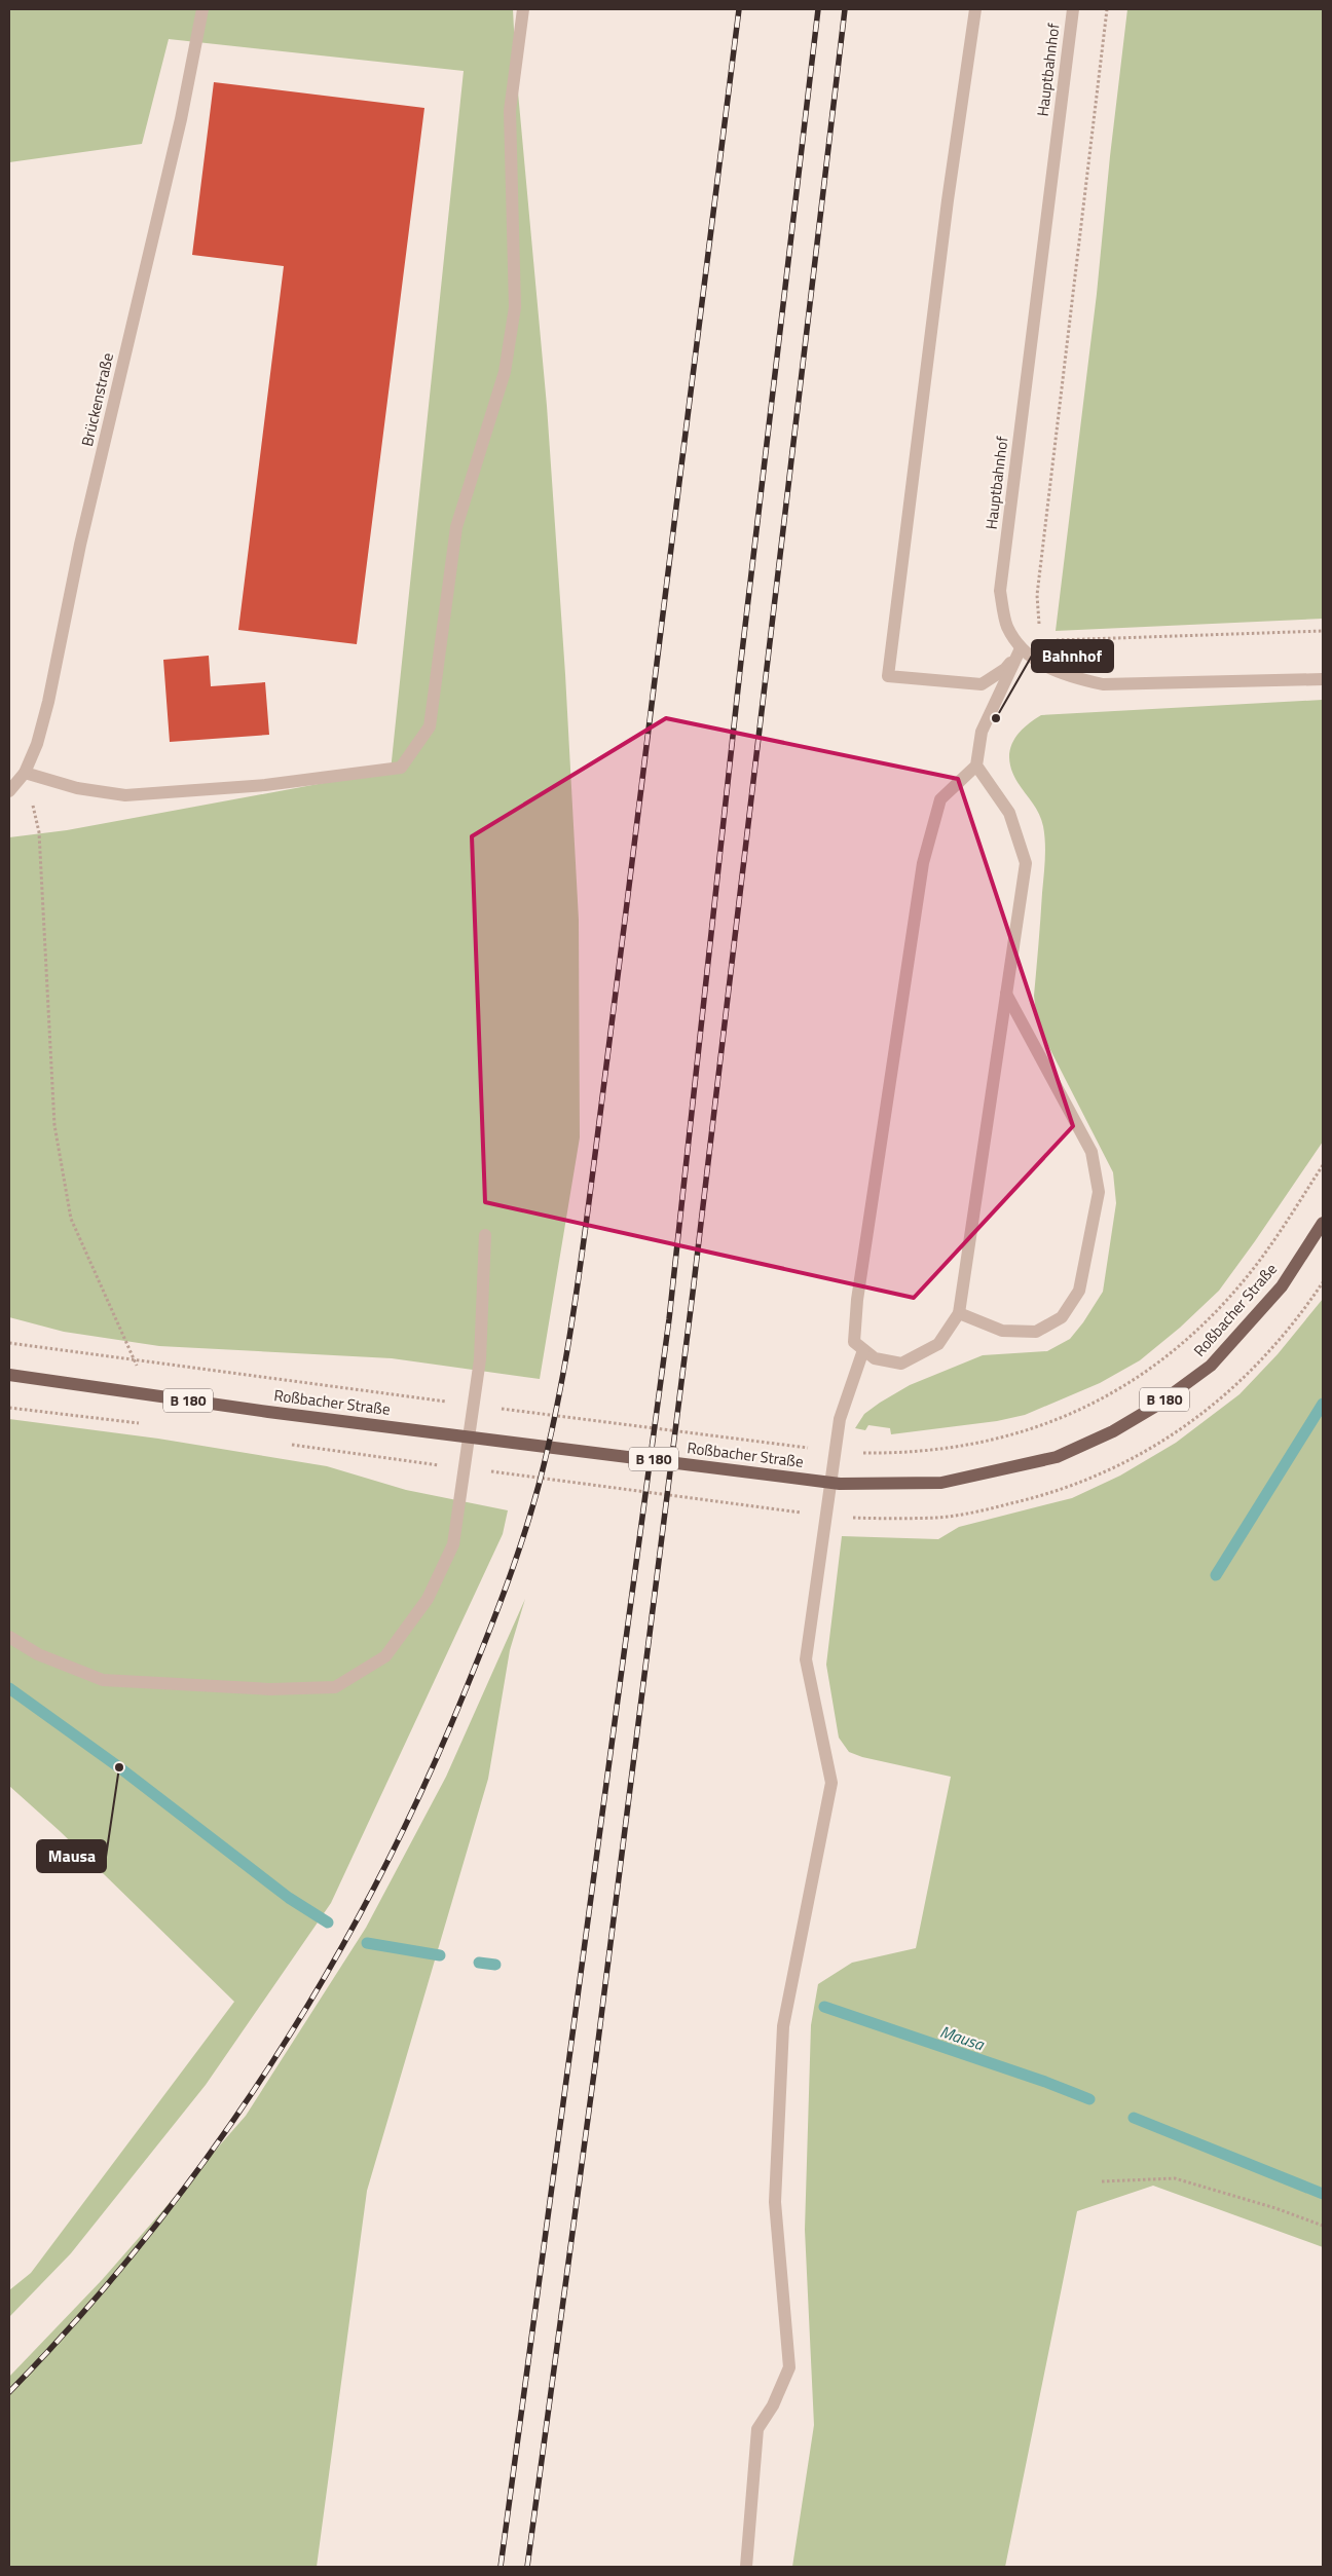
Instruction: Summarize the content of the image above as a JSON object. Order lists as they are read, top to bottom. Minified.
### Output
{"streets":{"main road":["Roßbacher Straße","B 180"],"street":["Hauptbahnhof","Brückenstraße"]},"water":["Mausa"],"places":["Bahnhof","Mausa"]}
